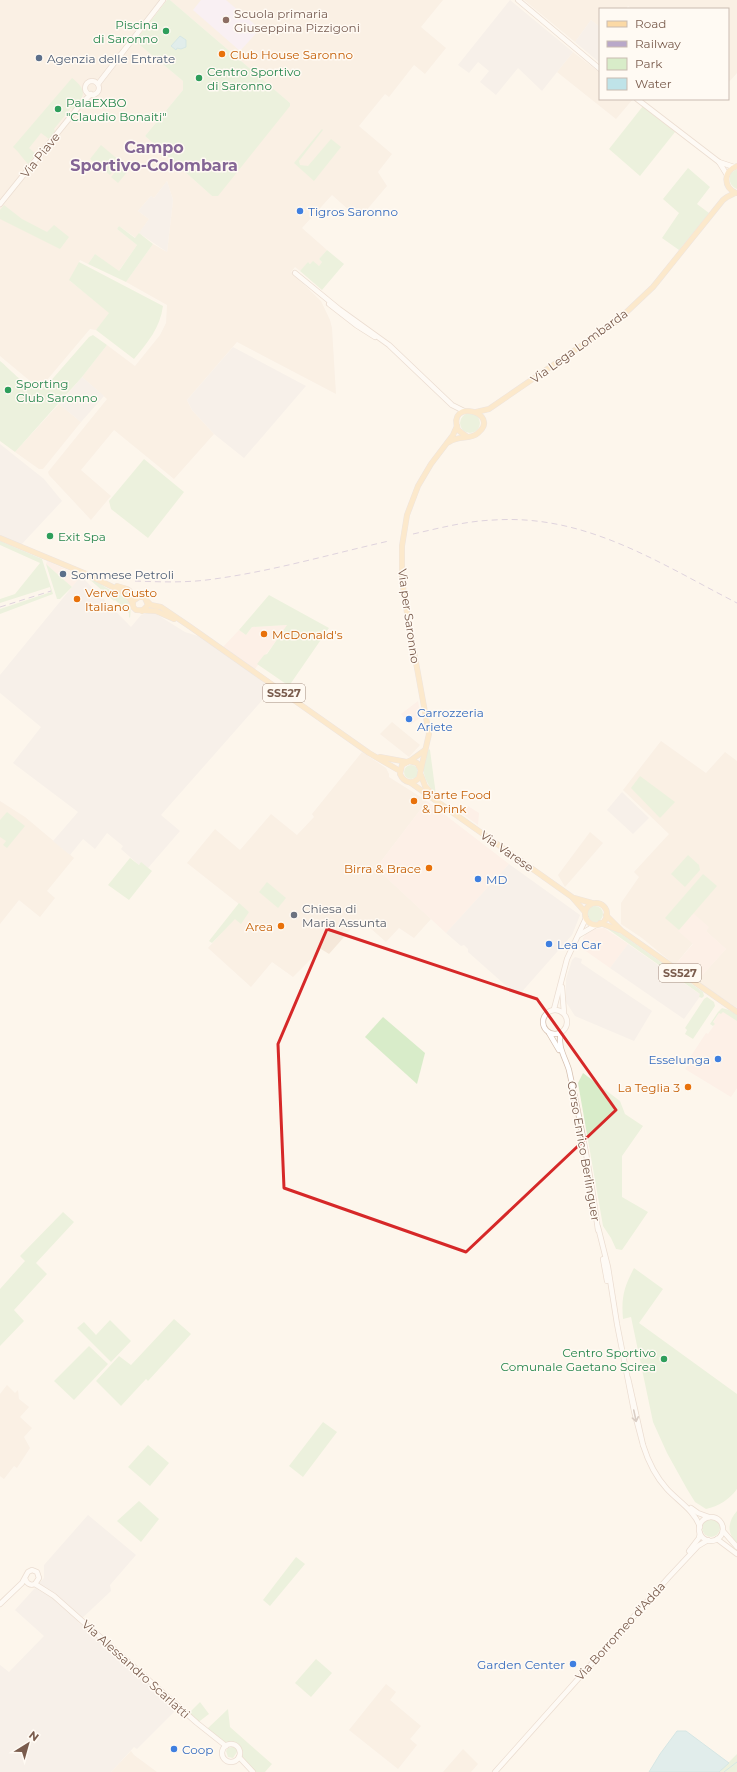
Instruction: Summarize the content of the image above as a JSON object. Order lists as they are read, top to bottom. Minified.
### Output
{"streets":{"main road":["Via Lega Lombarda","Via per Saronno","SS527","Via Varese"],"street":["Via Piave","Corso Enrico Berlinguer","Via Borromeo d'Adda","Via Alessandro Scarlatti"]},"crossings":[["Via Lega Lombarda","Via per Saronno"],["Via per Saronno","SS527"],["Via per Saronno","Via Varese"],["SS527","Via Varese"],["Corso Enrico Berlinguer","Via Borromeo d'Adda"]],"districts":["Campo Sportivo-Colombara"],"places":["Scuola primaria Giuseppina Pizzigoni","Piscina di Saronno","Club House Saronno","Agenzia delle Entrate","Centro Sportivo di Saronno","PalaEXBO \"Claudio Bonaiti\"","Tigros Saronno","Sporting Club Saronno","Exit Spa","Sommese Petroli","Verve Gusto Italiano","McDonald's","Carrozzeria Ariete","B'arte Food & Drink","Birra & Brace","MD","Chiesa di Maria Assunta","Area","Lea Car","Esselunga","La Teglia 3","Centro Sportivo Comunale Gaetano Scirea","Garden Center","Coop"],"legend":["Road","Railway","Park","Water"],"north":"top right"}
